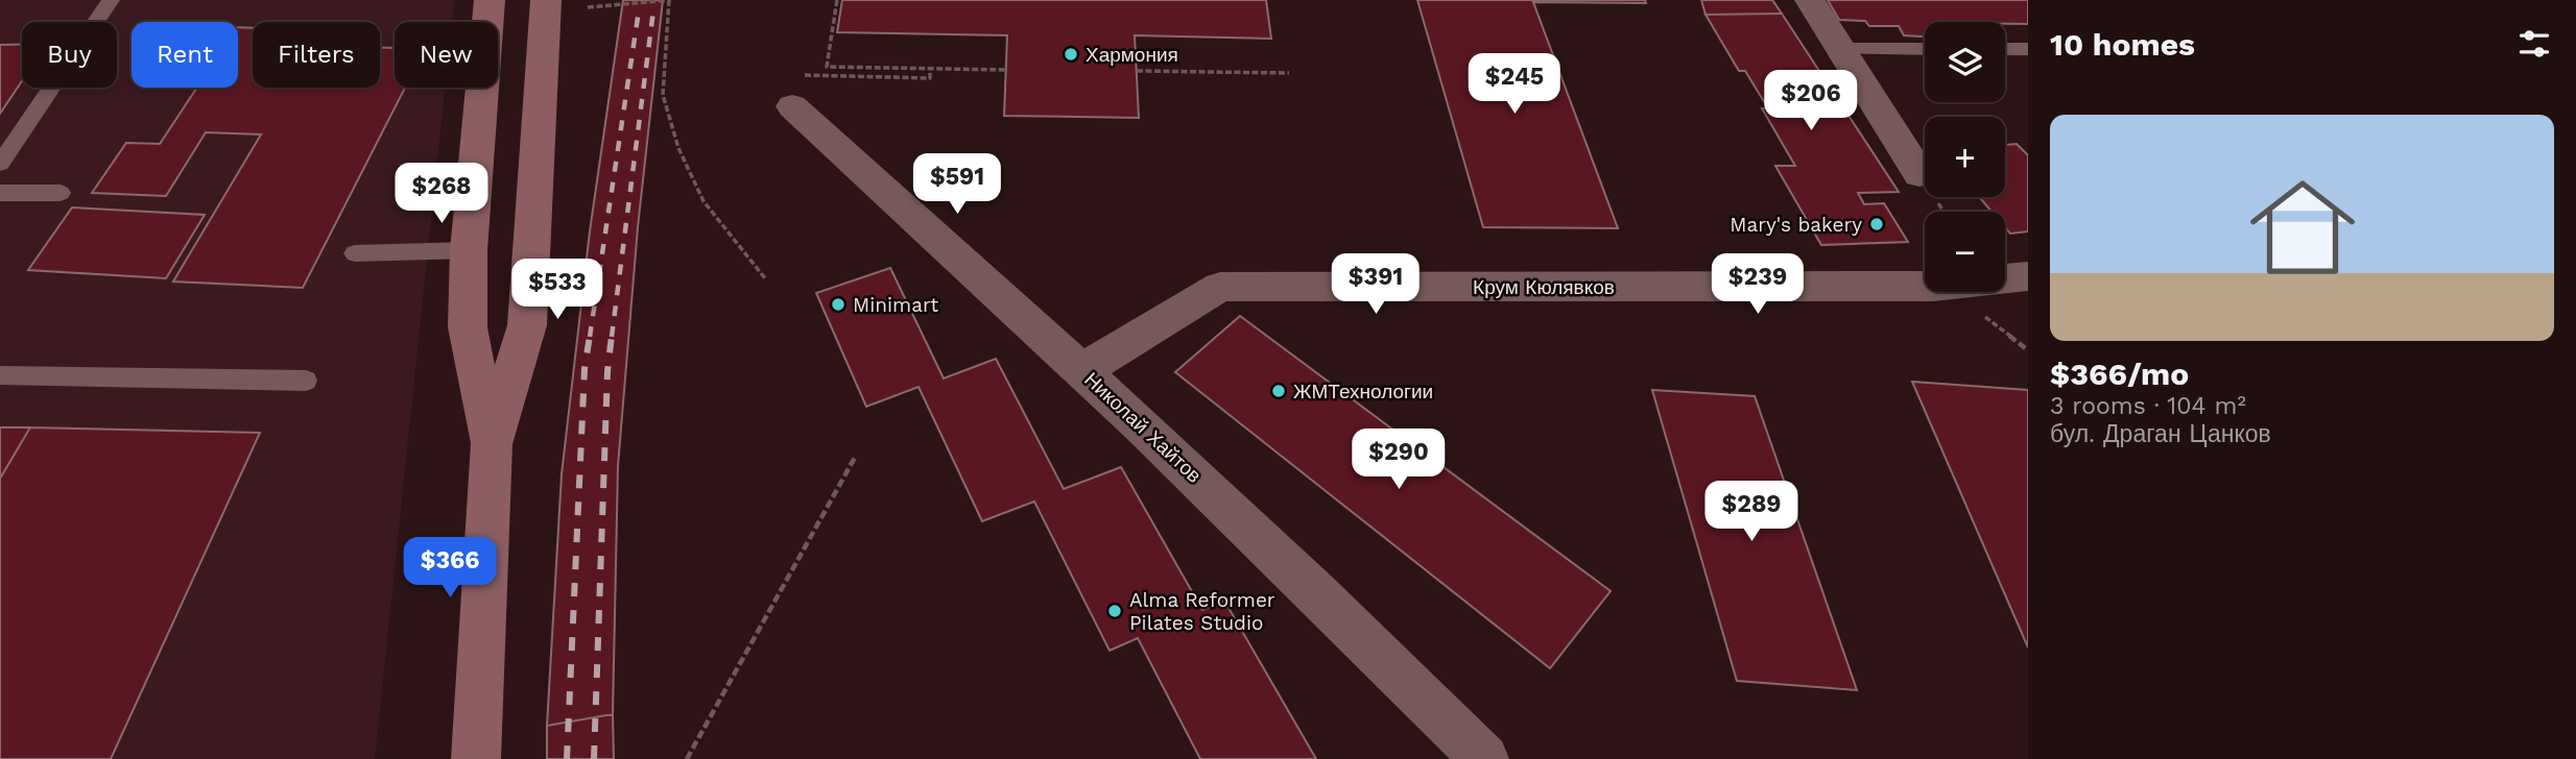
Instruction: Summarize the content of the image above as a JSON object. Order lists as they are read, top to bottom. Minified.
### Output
{"streets":{"street":["Крум Кюлявков","Николай Хайтов"]},"crossings":[["Крум Кюлявков","Николай Хайтов"]],"places":["Хармония","Mary's bakery","Minimart","ЖМТехнологии","Alma Reformer Pilates Studio"],"page":{"heading":"10 homes","map_buttons":["+","−"],"chip":["Buy","Rent","Filters","New"],"price":["$245","$206","$591","$268","$391","$239","$533","$290","$289","$366"],"list":[{"name":"$366/mo","note":"3 rooms · 104 m² · бул. Драган Цанков"}]}}
